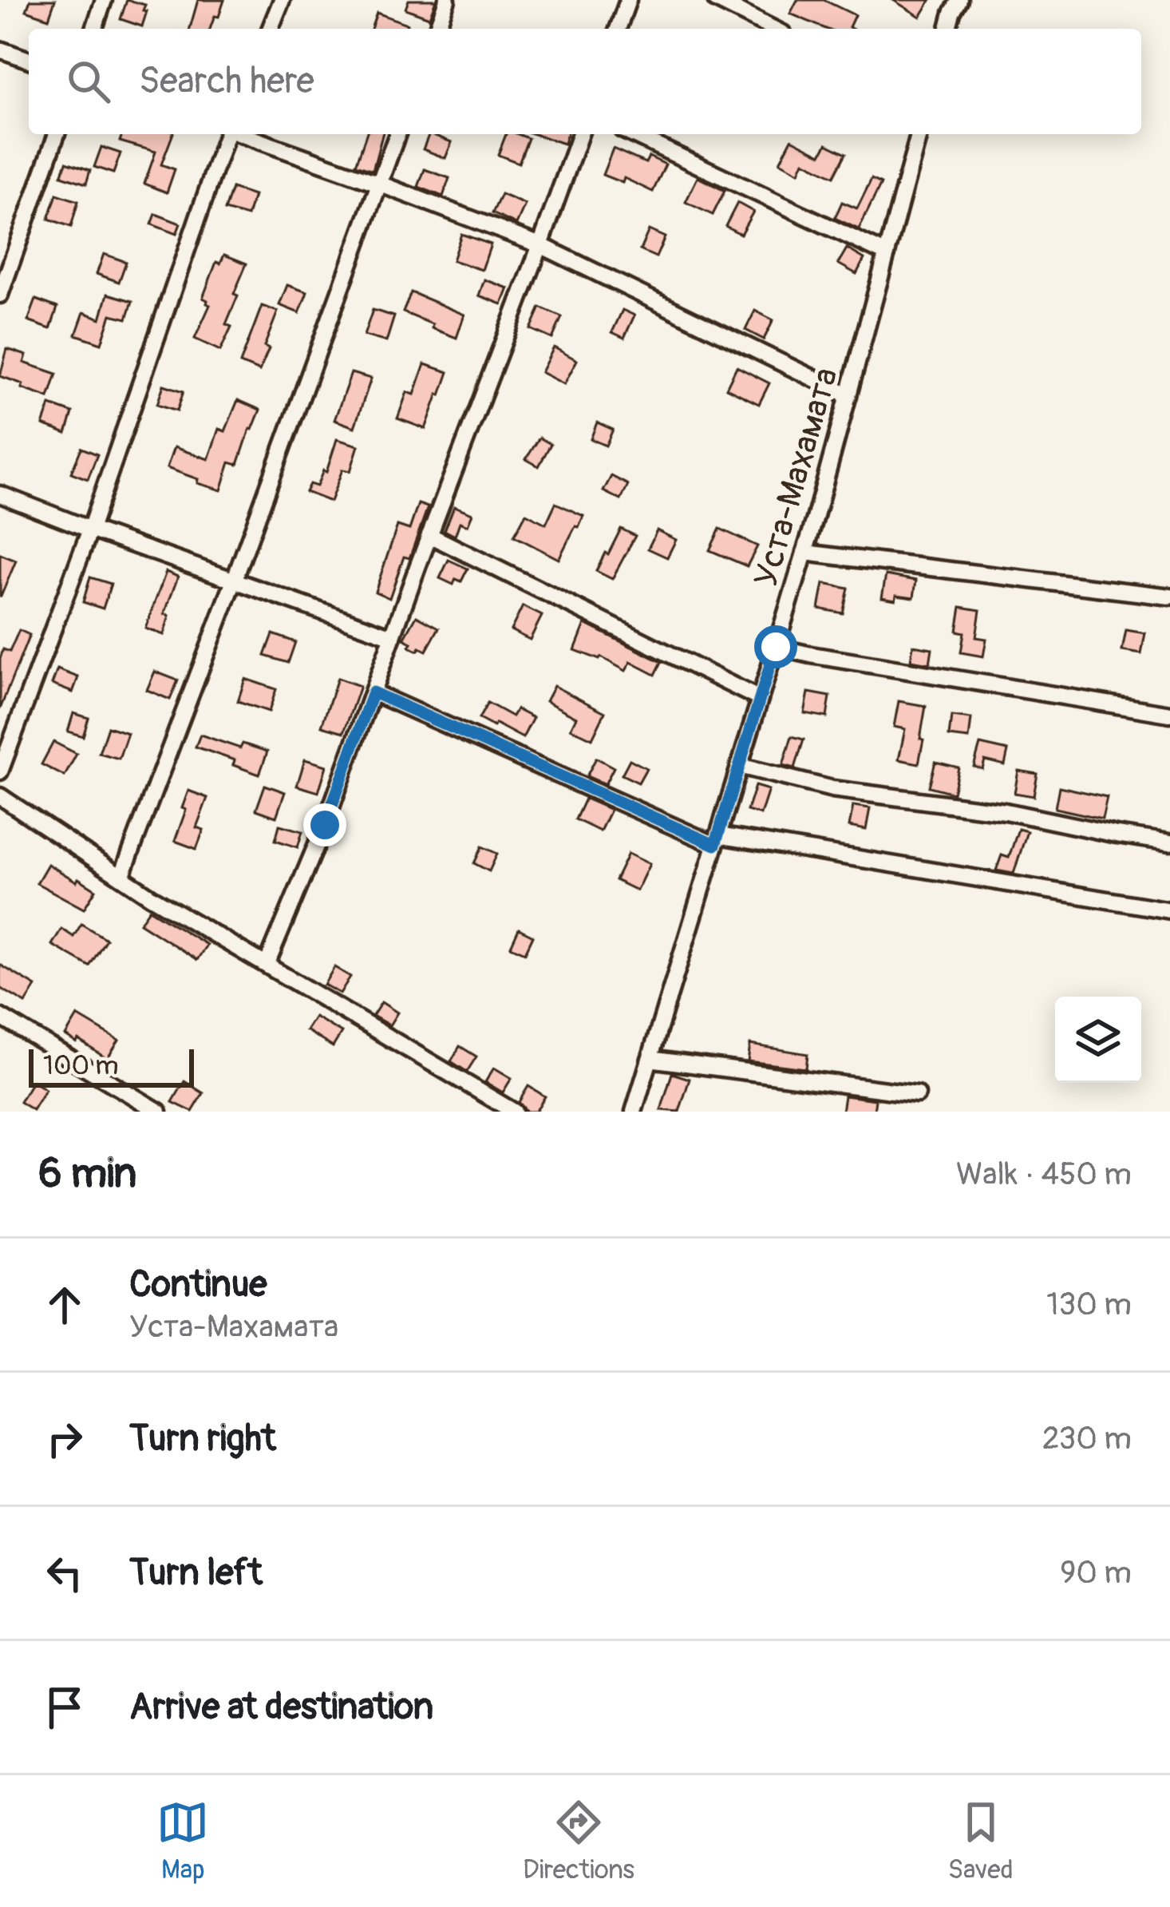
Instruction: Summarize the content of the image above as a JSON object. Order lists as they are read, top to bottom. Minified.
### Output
{"streets":{"street":["Уста-Махамата"]},"scale_bar":"100 m","page":{"search":"Search here","scale":"100 m","heading":["6 min","Walk · 450 m"],"list":[["Continue","Уста-Махамата","130 m"],["Turn right","230 m"],["Turn left","90 m"],"Arrive at destination"],"nav":["Map","Directions","Saved"]}}
